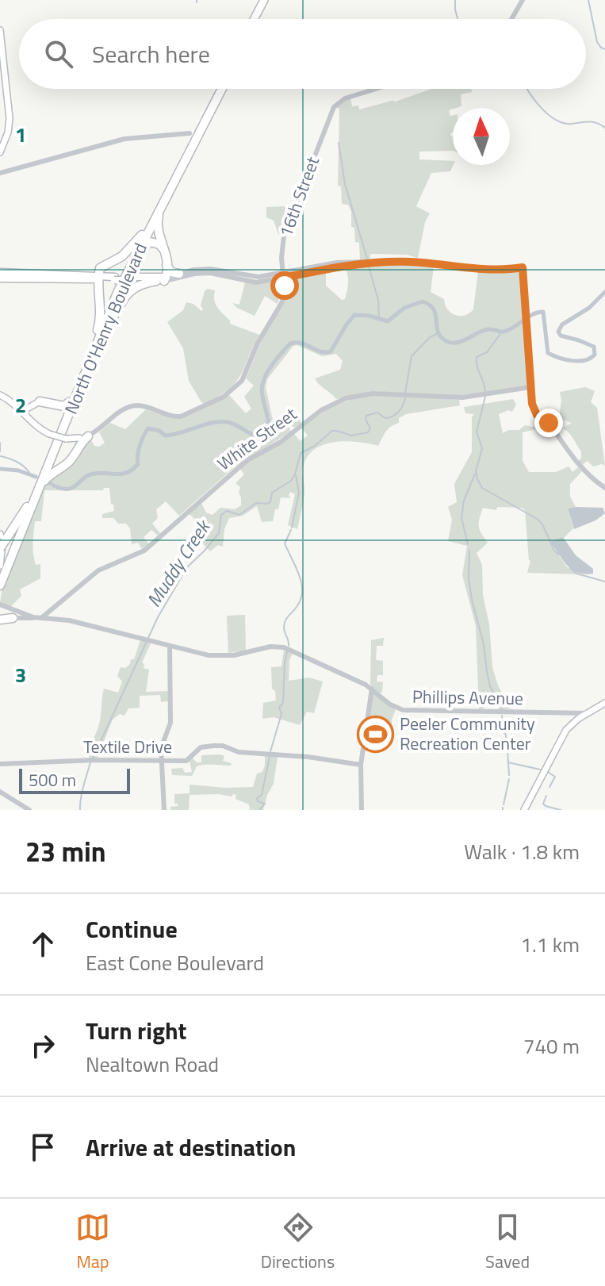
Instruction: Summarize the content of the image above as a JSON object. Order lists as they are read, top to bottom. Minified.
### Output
{"streets":{"highway":["North O'Henry Boulevard"],"street":["16th Street","White Street","Phillips Avenue","Textile Drive"]},"crossings":[["16th Street","North O'Henry Boulevard"],["White Street","Phillips Avenue"]],"water":["Muddy Creek"],"places":{"sports":["Peeler Community Recreation Center"]},"scale_bar":"500 m","north":"top","page":{"search":"Search here","scale":"500 m","heading":["23 min","Walk · 1.8 km"],"list":[["Continue","East Cone Boulevard","1.1 km"],["Turn right","Nealtown Road","740 m"],"Arrive at destination"],"nav":["Map","Directions","Saved"]},"grid":{"rows":["1","2","3"]}}
